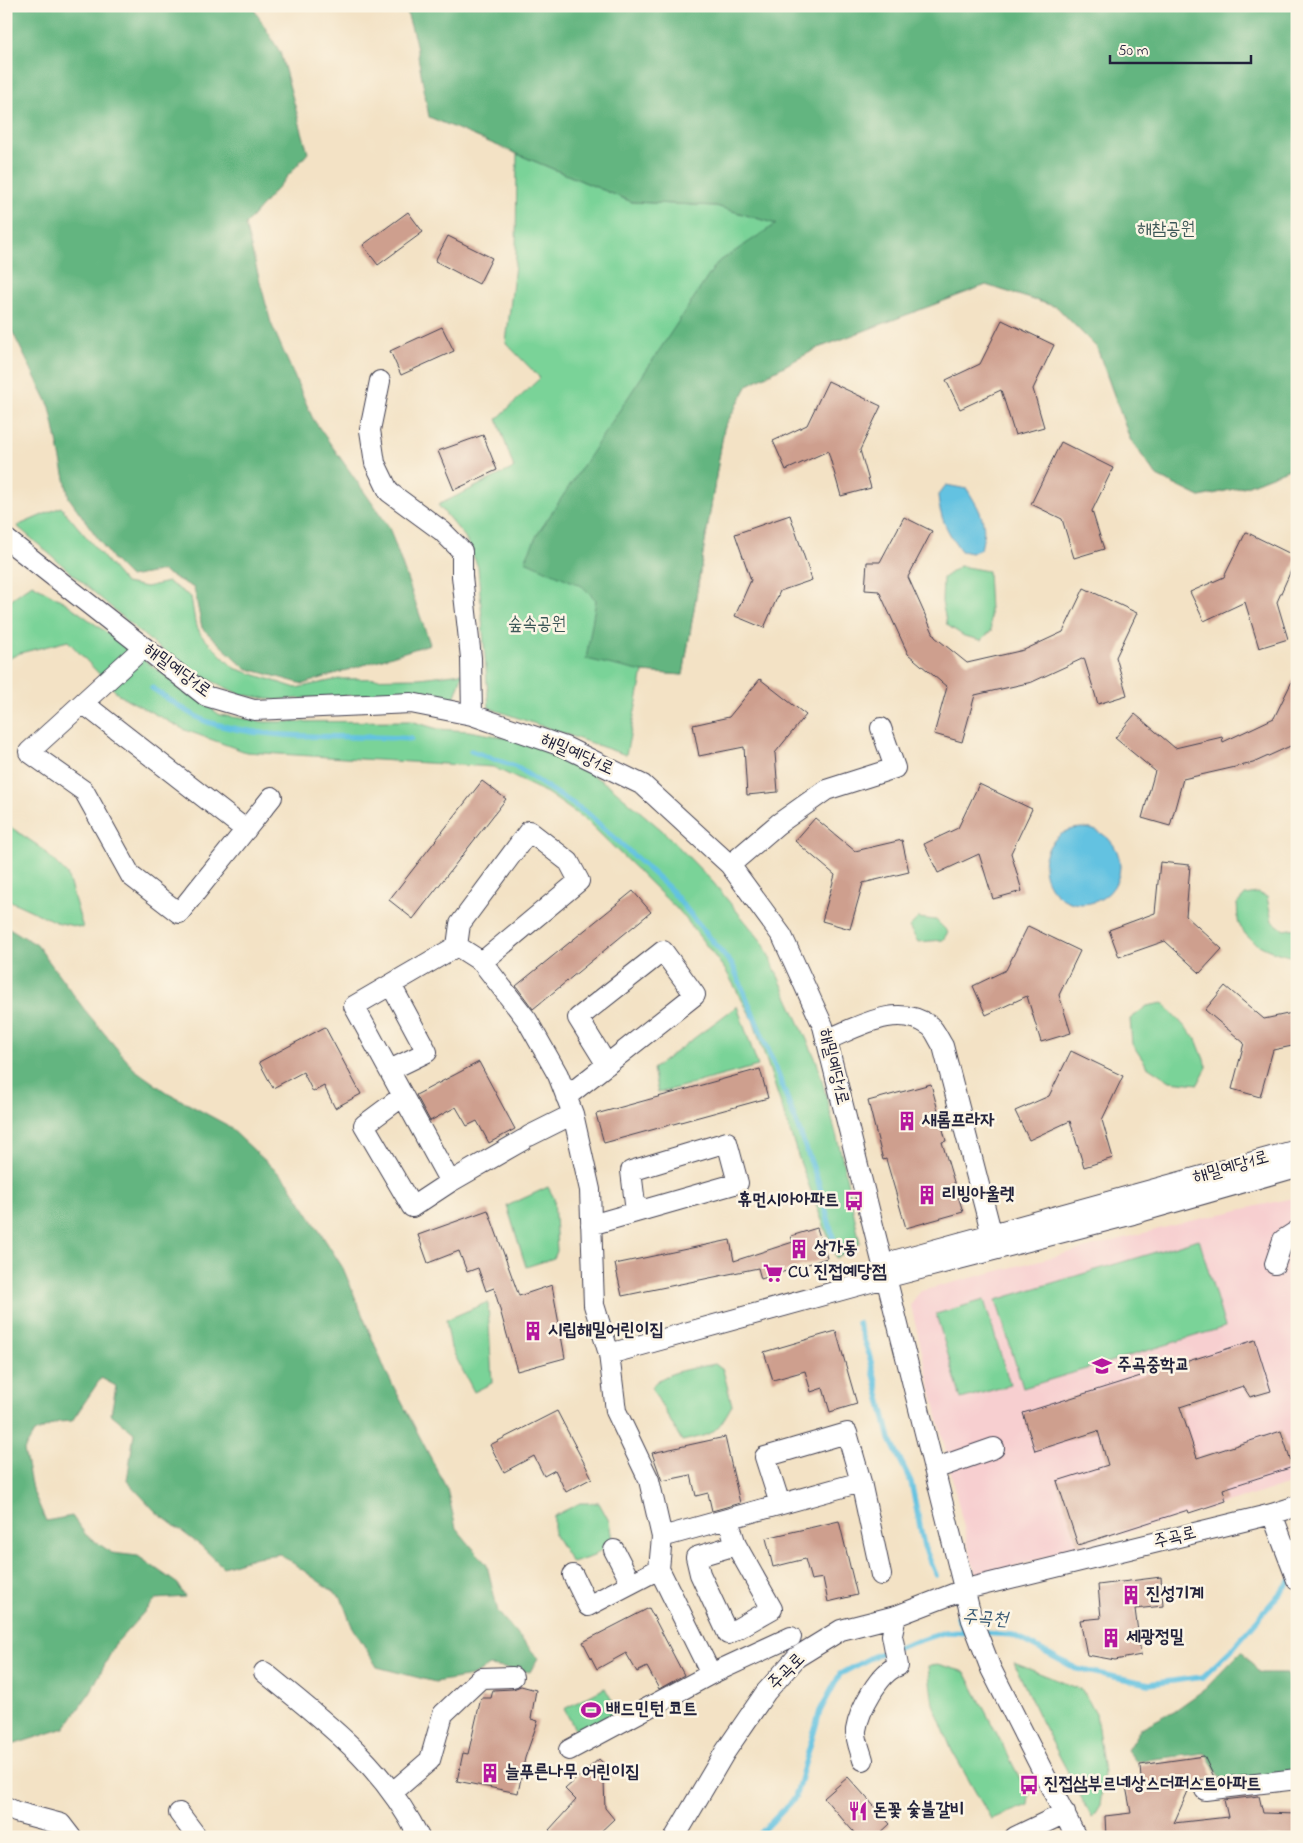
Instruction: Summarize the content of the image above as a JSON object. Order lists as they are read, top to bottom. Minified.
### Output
{"streets":{"street":["해밀예당1로","주곡로"]},"water":["주곡천"],"parks":["해참공원","숲속공원"],"places":{"building":["새롬프라자","리빙아울렛","상가동","시립해밀어린이집","진성기계","세광정밀","늘푸른나무 어린이집"],"bus stop":["휴먼시아아파트","진접삼부르네상스더퍼스트아파트"],"supermarket":["CU 진접예당점"],"school or university":["주곡중학교"],"sports":["배드민턴 코트"],"restaurant":["돈꽃 숯불갈비"]},"scale_bar":"50 m"}
